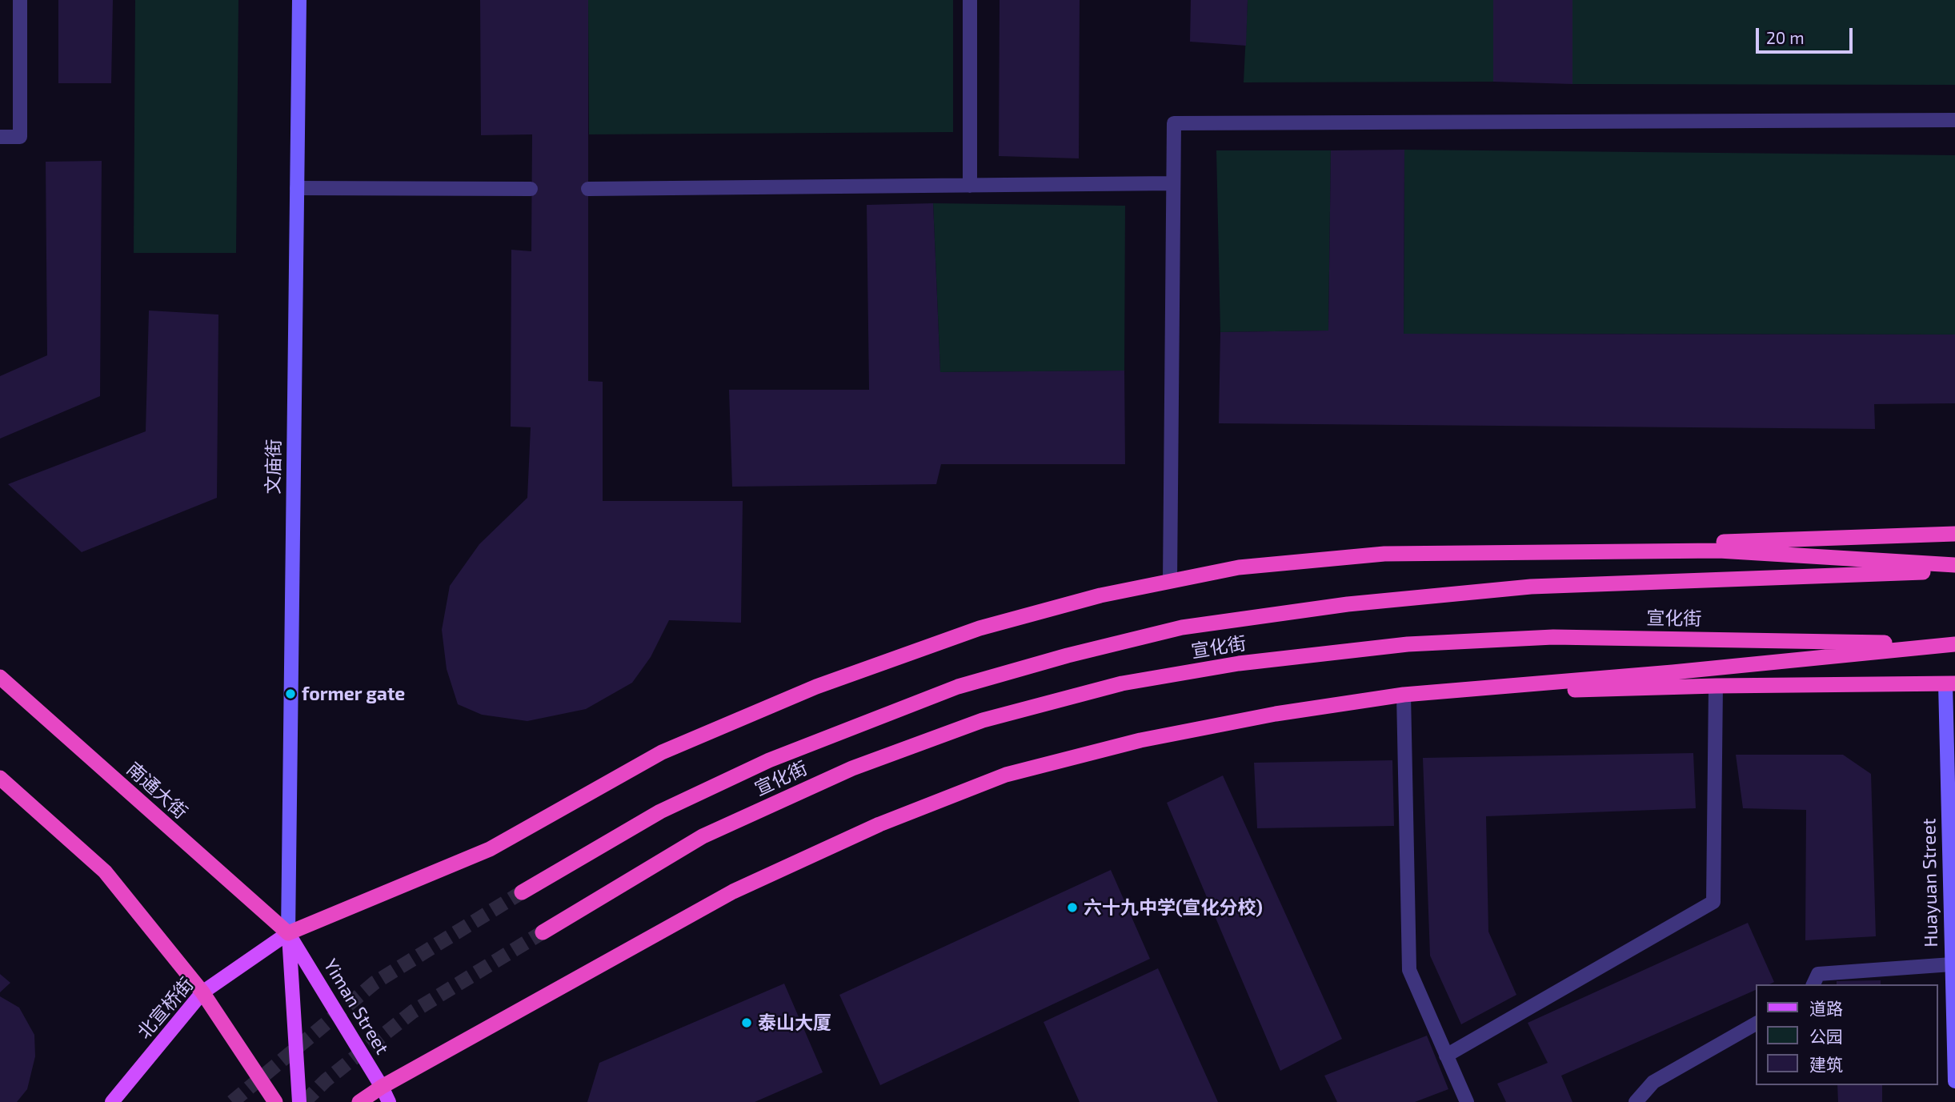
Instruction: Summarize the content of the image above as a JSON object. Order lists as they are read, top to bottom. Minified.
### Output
{"streets":{"highway":["宣化街","南通大街"],"main road":["文庙街","Huayuan Street","Yiman Street","北宣桥街"]},"crossings":[["文庙街","南通大街"],["文庙街","Yiman Street"],["文庙街","北宣桥街"],["南通大街","Yiman Street"],["南通大街","北宣桥街"],["Yiman Street","北宣桥街"]],"places":["former gate","六十九中学(宣化分校)","泰山大厦"],"legend":["道路","公园","建筑"],"scale_bar":"20 m"}
